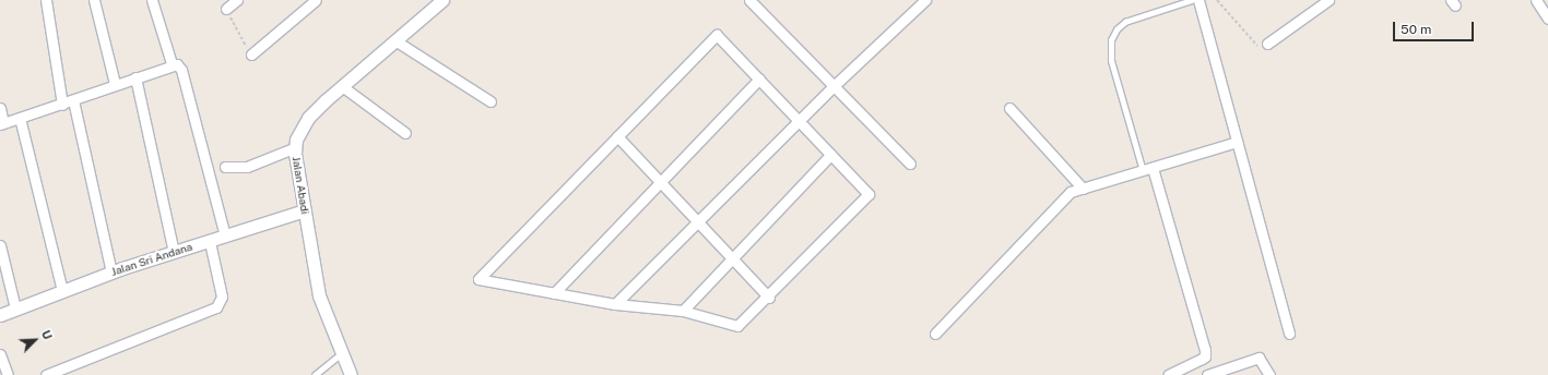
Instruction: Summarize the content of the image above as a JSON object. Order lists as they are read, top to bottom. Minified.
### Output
{"streets":{"street":["Jalan Abadi","Jalan Sri Andana"]},"crossings":[["Jalan Abadi","Jalan Sri Andana"]],"scale_bar":"50 m","north":"top right"}
